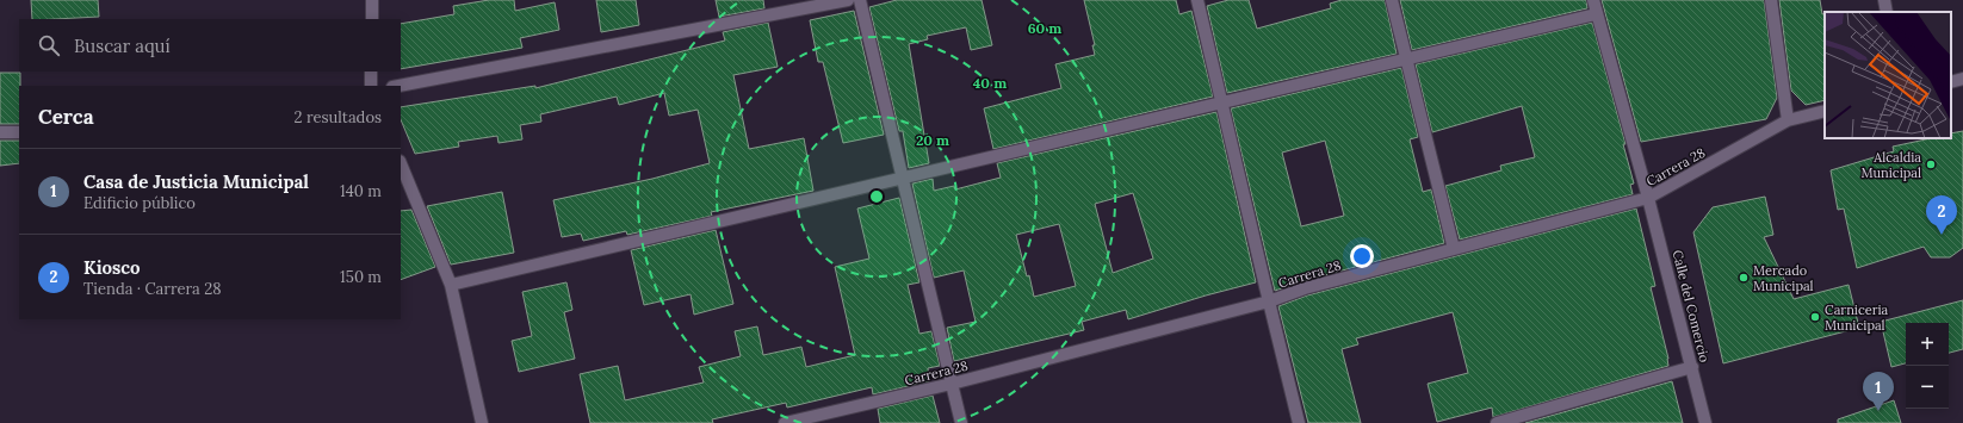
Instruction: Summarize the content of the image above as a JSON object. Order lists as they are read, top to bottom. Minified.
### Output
{"streets":{"street":["Carrera 28","Calle del Comercio"]},"crossings":[["Carrera 28","Calle del Comercio"]],"places":["Alcaldia Municipal","Mercado Municipal","Carniceria Municipal"],"page":{"search":"Buscar aquí","heading":["Cerca","2 resultados"],"list":[{"mark":"1","name":"Casa de Justicia Municipal","note":"Edificio público","value":"140 m"},{"mark":"2","name":"Kiosco","note":"Tienda · Carrera 28","value":"150 m"}],"pins":["2","1"],"map_buttons":["+","−"]},"rings":["60 m","40 m","20 m"]}
